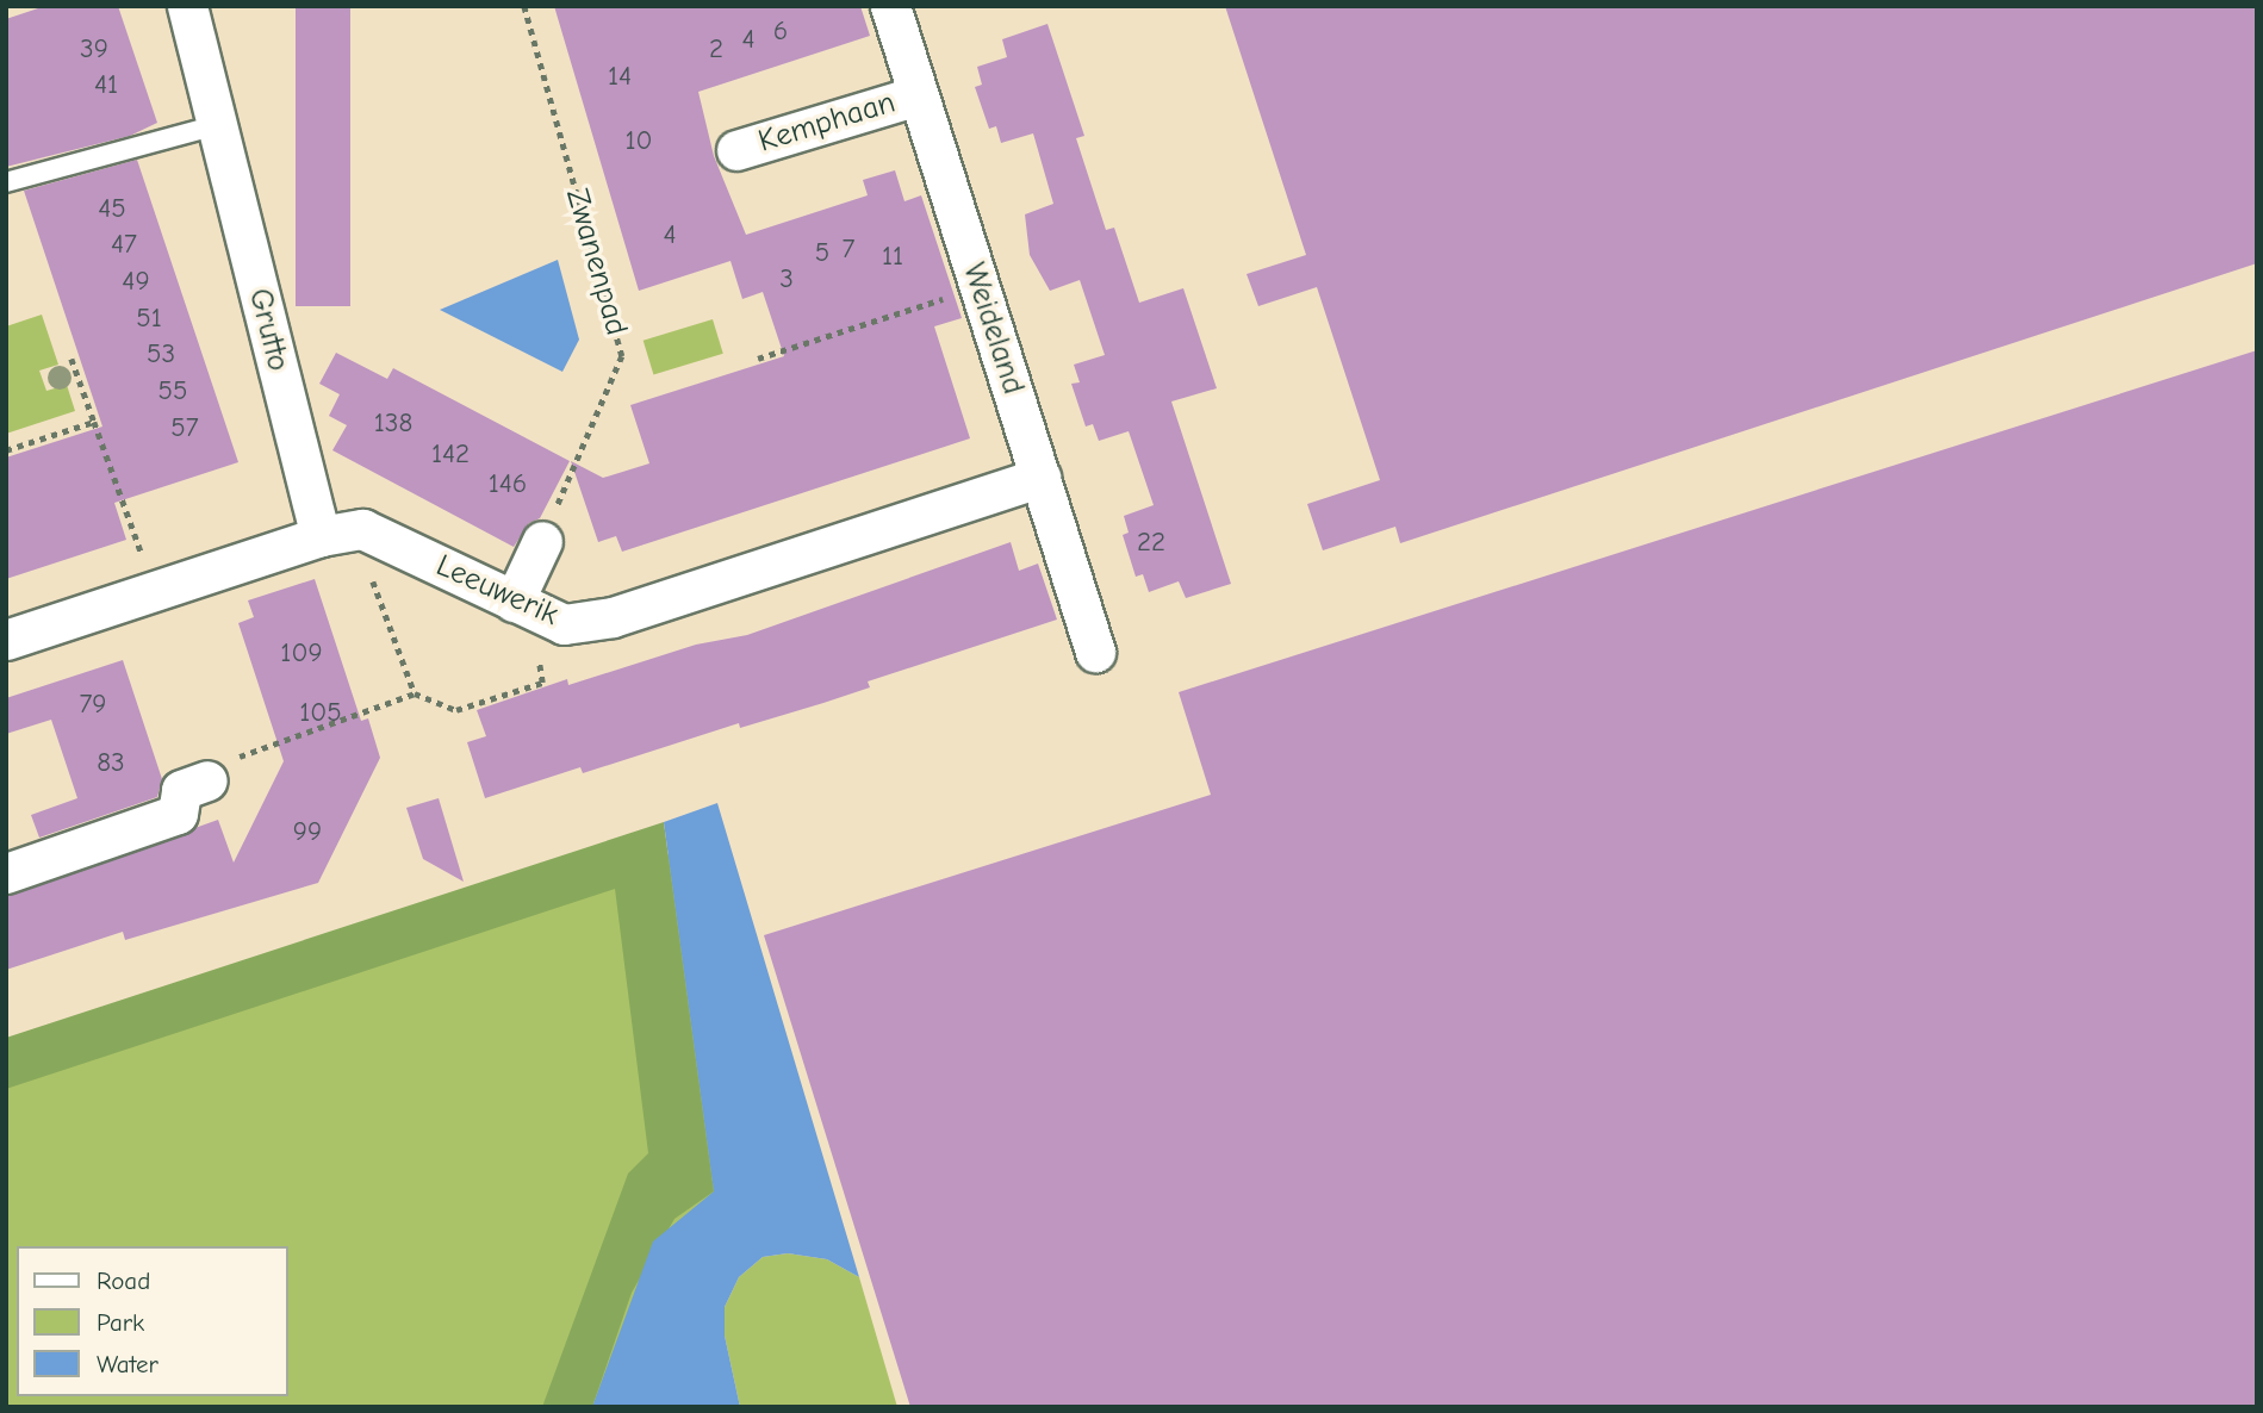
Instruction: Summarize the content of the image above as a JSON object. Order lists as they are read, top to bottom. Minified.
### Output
{"streets":{"street":["Kemphaan","Weideland","Grutto","Leeuwerik"],"path":["Zwanenpad"]},"crossings":[["Kemphaan","Weideland"],["Weideland","Leeuwerik"],["Grutto","Leeuwerik"]],"house_numbers":["6","4","39","2","14","41","10","45","4","47","7","5","11","3","49","51","53","55","138","57","142","146","22","109","79","105","83","99"],"legend":["Road","Park","Water"]}
